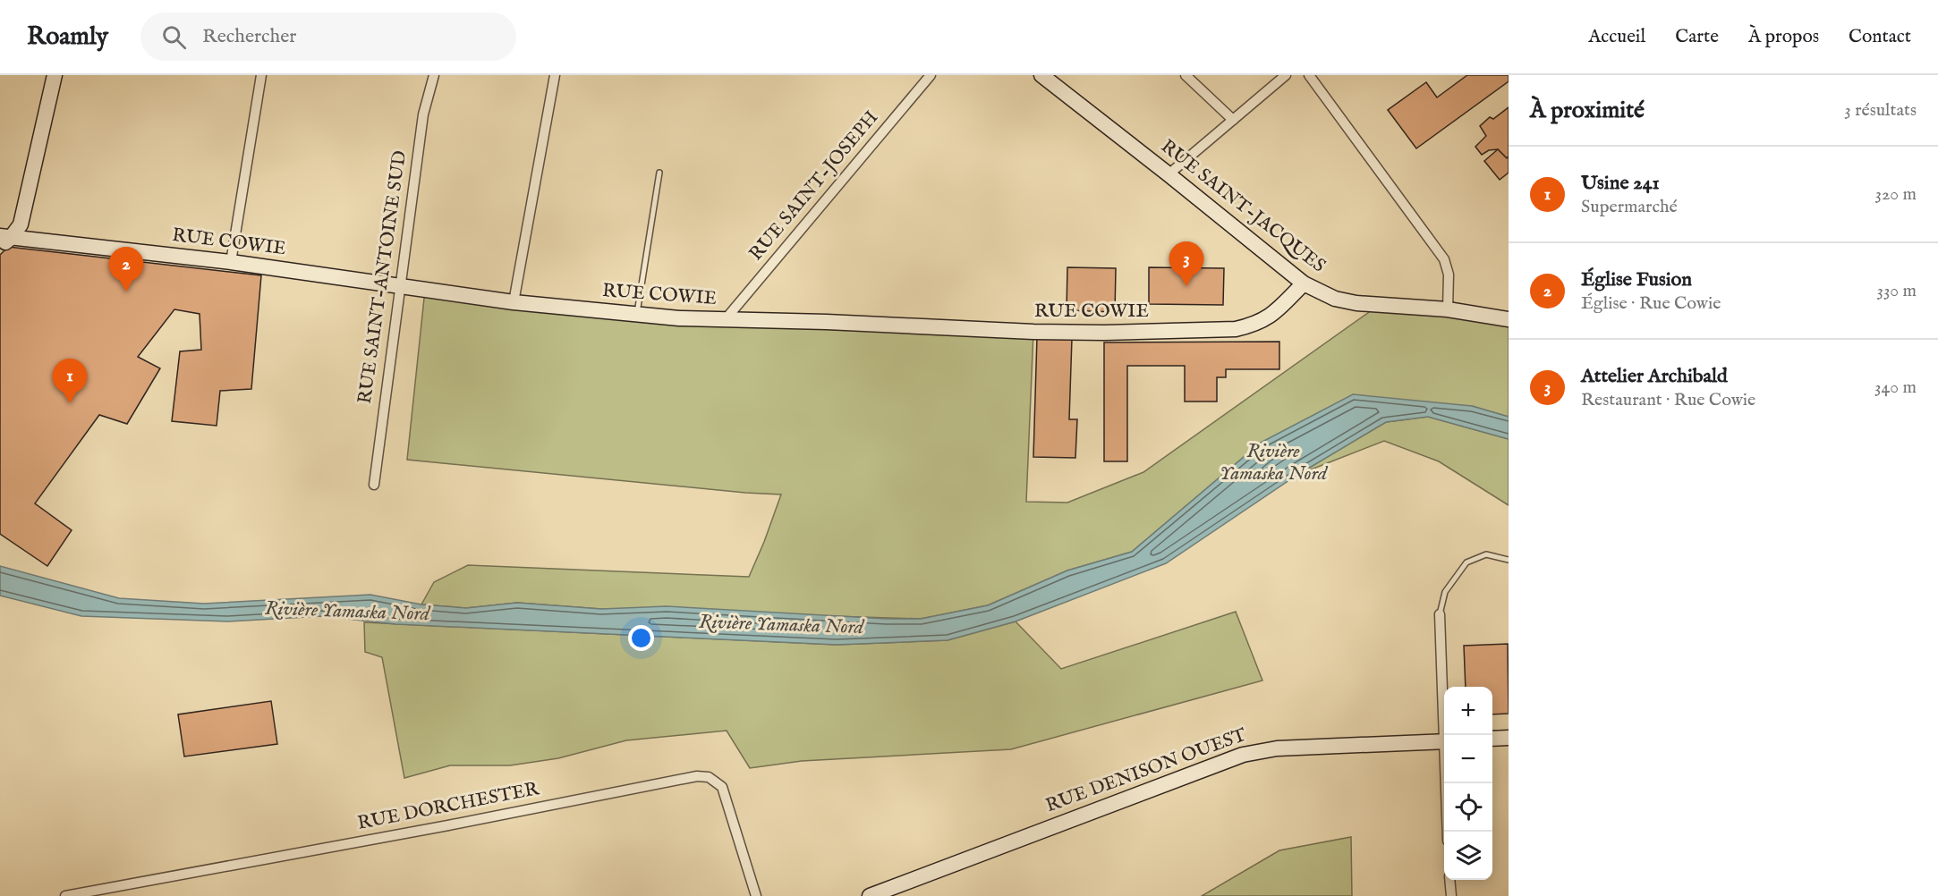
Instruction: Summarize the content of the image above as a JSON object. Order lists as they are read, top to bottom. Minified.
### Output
{"streets":{"street":["RUE SAINT-JOSEPH","RUE SAINT-JACQUES","RUE COWIE","RUE SAINT-ANTOINE SUD","RUE DENISON OUEST","RUE DORCHESTER"]},"crossings":[["RUE SAINT-JOSEPH","RUE COWIE"],["RUE SAINT-JACQUES","RUE COWIE"],["RUE COWIE","RUE SAINT-ANTOINE SUD"]],"water":["Rivière Yamaska Nord"],"page":{"header":"Roamly","search":"Rechercher","nav":["Accueil","Carte","À propos","Contact"],"heading":["À proximité","3 résultats"],"list":[{"mark":"1","name":"Usine 241","note":"Supermarché","value":"320 m"},{"mark":"2","name":"Église Fusion","note":"Église · Rue Cowie","value":"330 m"},{"mark":"3","name":"Attelier Archibald","note":"Restaurant · Rue Cowie","value":"340 m"}],"pins":["3","2","1"],"map_buttons":["+","−"]}}
